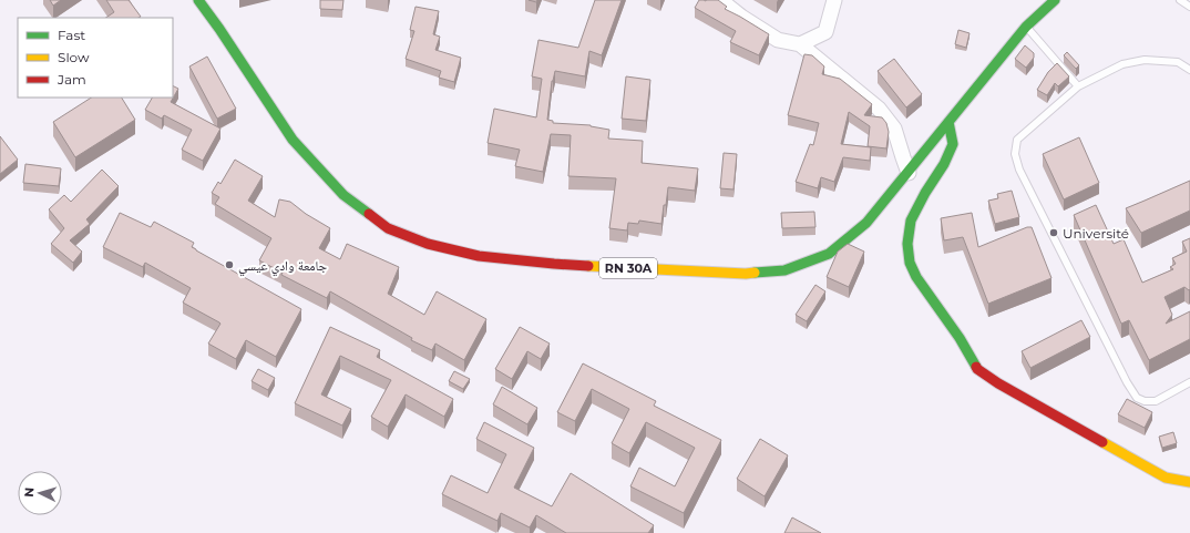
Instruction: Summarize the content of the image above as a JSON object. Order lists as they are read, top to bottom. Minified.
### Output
{"streets":{"main road":["RN 30A"]},"places":["Université","جامعة وادي عيسي"],"legend":["Fast","Slow","Jam"],"north":"left"}
